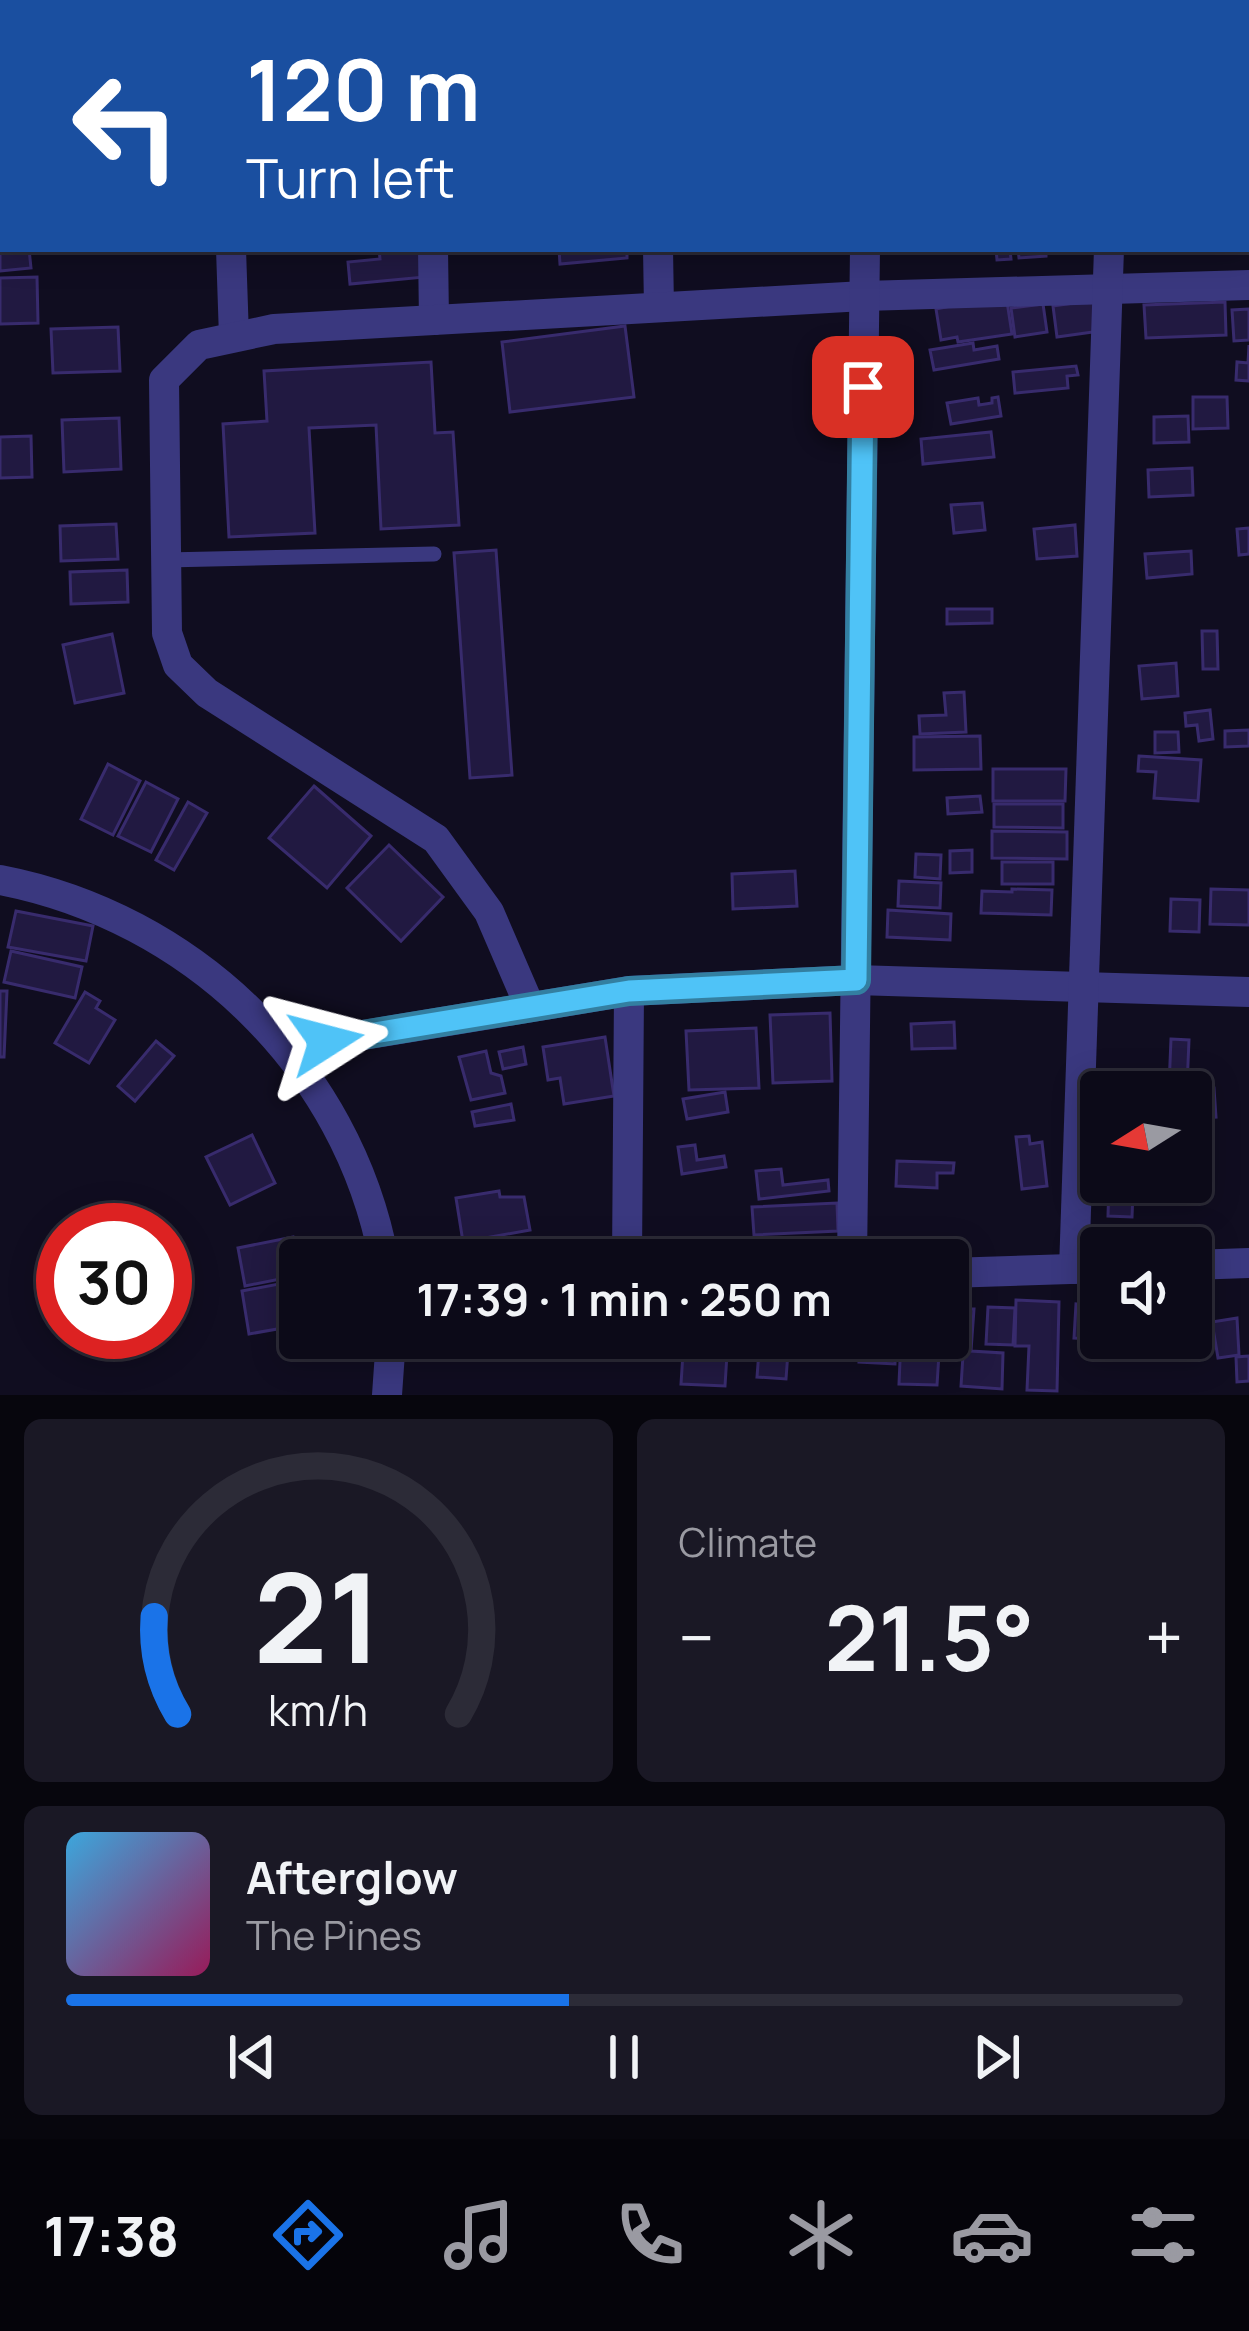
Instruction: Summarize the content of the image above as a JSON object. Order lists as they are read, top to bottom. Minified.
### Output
{"north":"left","page":{"turn":["120 m","Turn left"],"limit":"30","trip":"17:39 · 1 min · 250 m","tile":"Climate","heat":["−","21.5°","+"],"song":["Afterglow","The Pines"],"tabs":"17:38","gauge":["21","km/h"]}}
